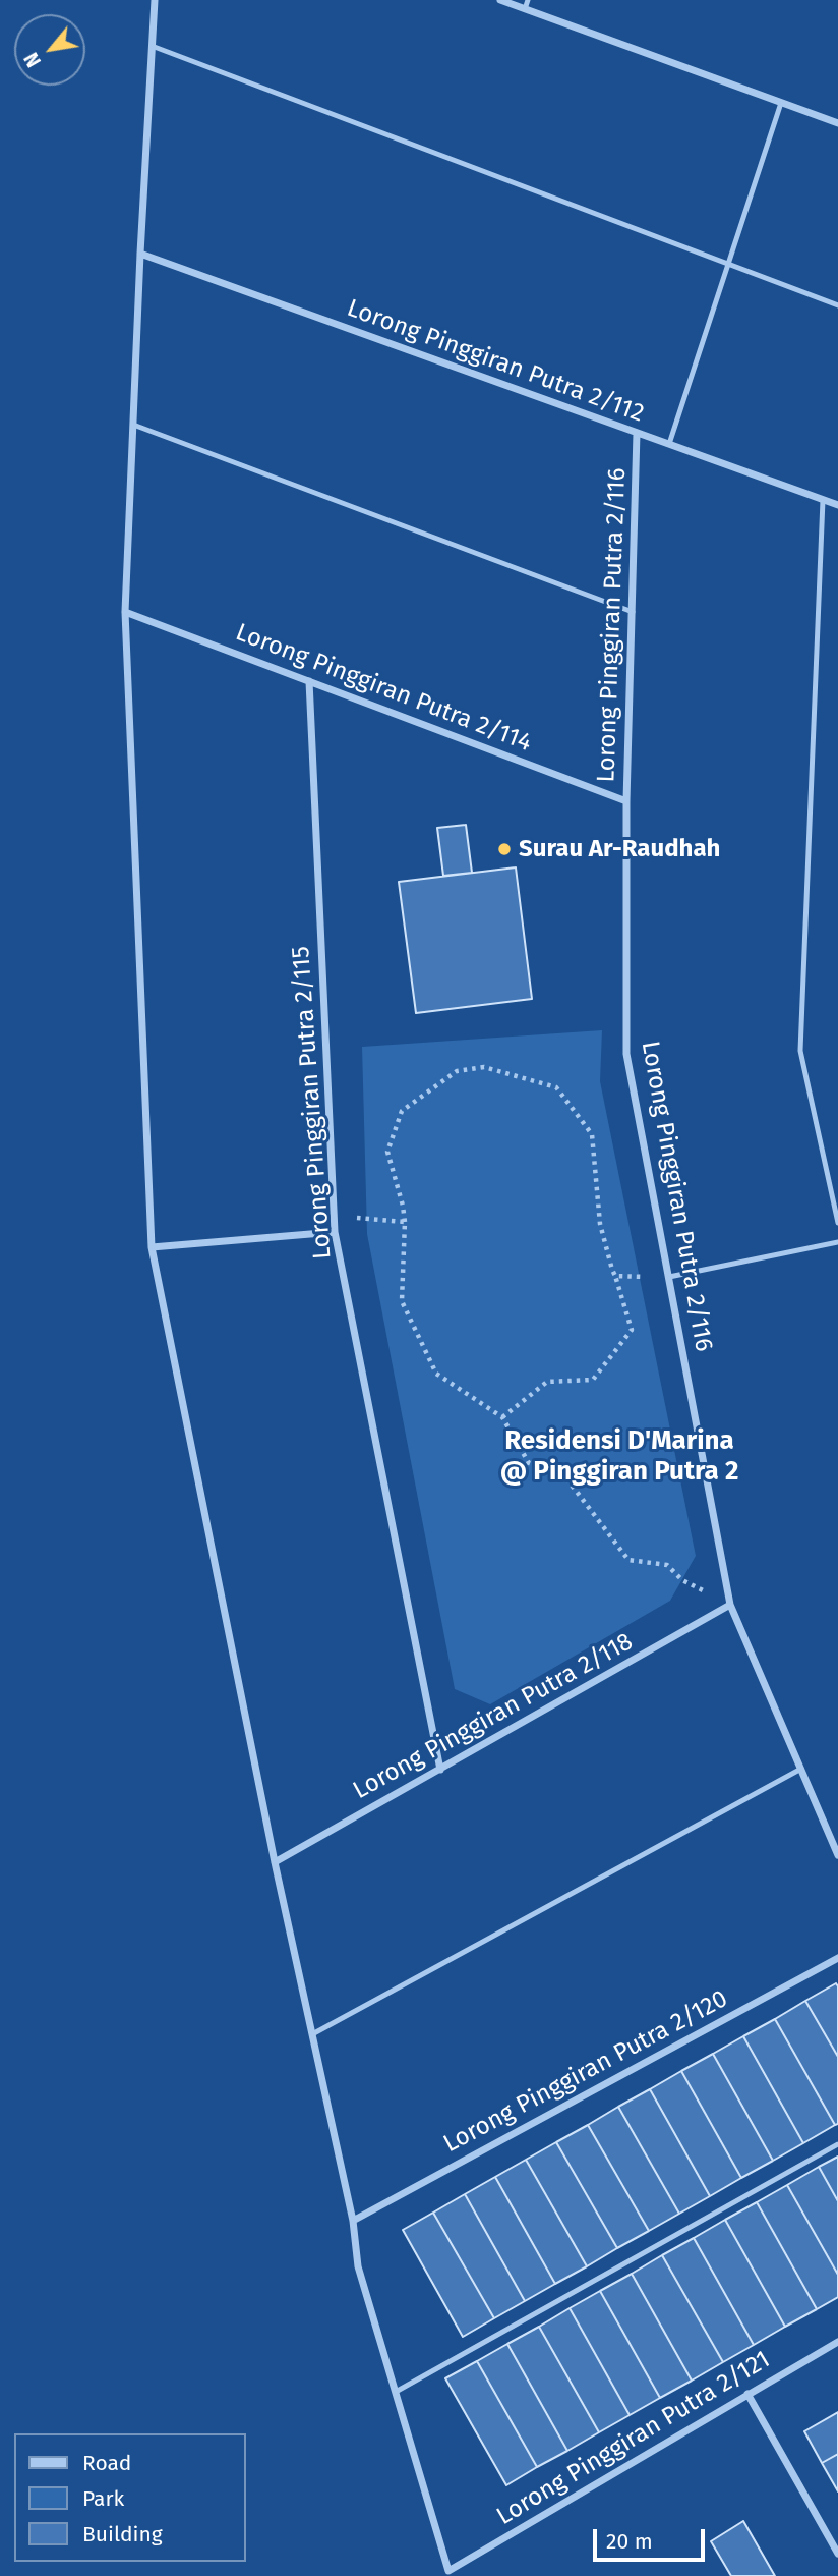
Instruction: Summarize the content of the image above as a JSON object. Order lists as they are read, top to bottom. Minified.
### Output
{"streets":{"street":["Lorong Pinggiran Putra 2/112","Lorong Pinggiran Putra 2/116","Lorong Pinggiran Putra 2/114","Lorong Pinggiran Putra 2/115","Lorong Pinggiran Putra 2/118","Lorong Pinggiran Putra 2/120","Lorong Pinggiran Putra 2/121"]},"crossings":[["Lorong Pinggiran Putra 2/112","Lorong Pinggiran Putra 2/116"],["Lorong Pinggiran Putra 2/116","Lorong Pinggiran Putra 2/114"],["Lorong Pinggiran Putra 2/116","Lorong Pinggiran Putra 2/118"],["Lorong Pinggiran Putra 2/114","Lorong Pinggiran Putra 2/115"],["Lorong Pinggiran Putra 2/115","Lorong Pinggiran Putra 2/118"]],"districts":["Residensi D'Marina @ Pinggiran Putra 2"],"places":["Surau Ar-Raudhah"],"legend":["Road","Park","Building"],"scale_bar":"20 m","north":"bottom left"}
